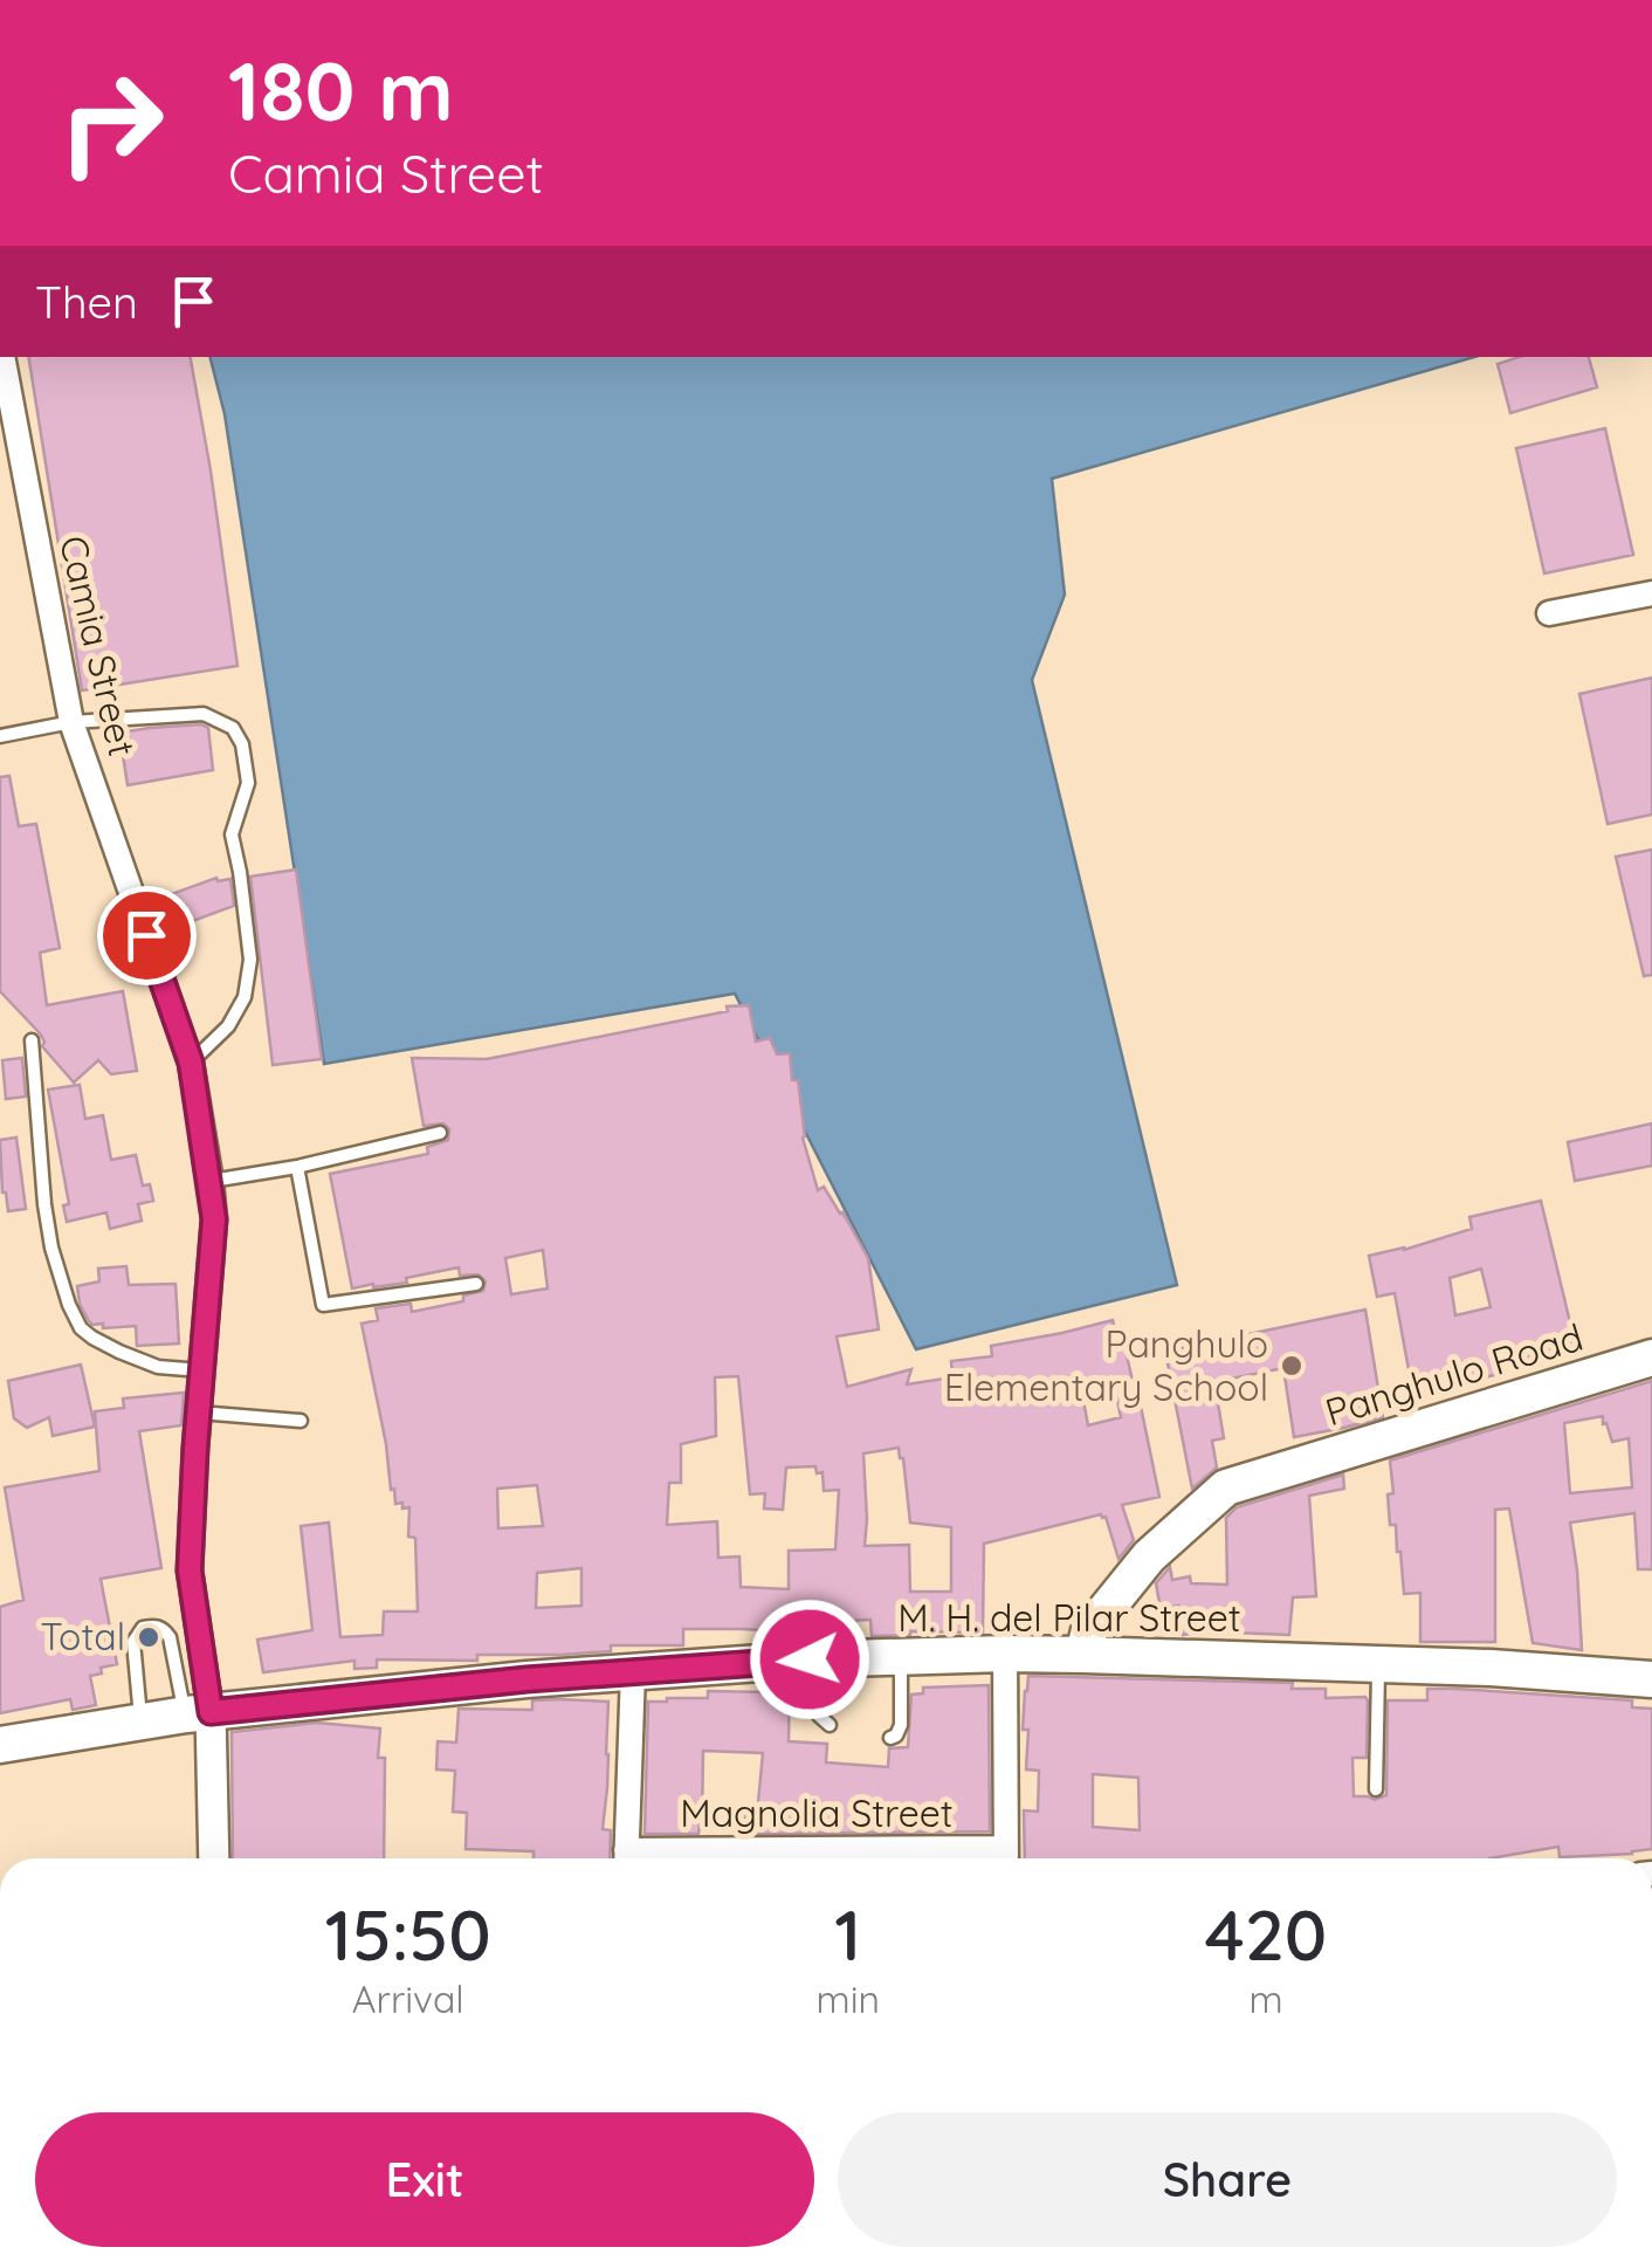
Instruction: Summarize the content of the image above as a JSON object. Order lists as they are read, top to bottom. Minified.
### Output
{"streets":{"main road":["Panghulo Road","M. H. del Pilar Street"],"street":["Camia Street"]},"crossings":[["Camia Street","M. H. del Pilar Street"],["Panghulo Road","M. H. del Pilar Street"]],"places":["Panghulo Elementary School","Total"],"page":{"turn":["180 m","Camia Street"],"then":"Then","eta":["15:50","Arrival","1","min","420","m"],"buttons":["Exit","Share"]}}
